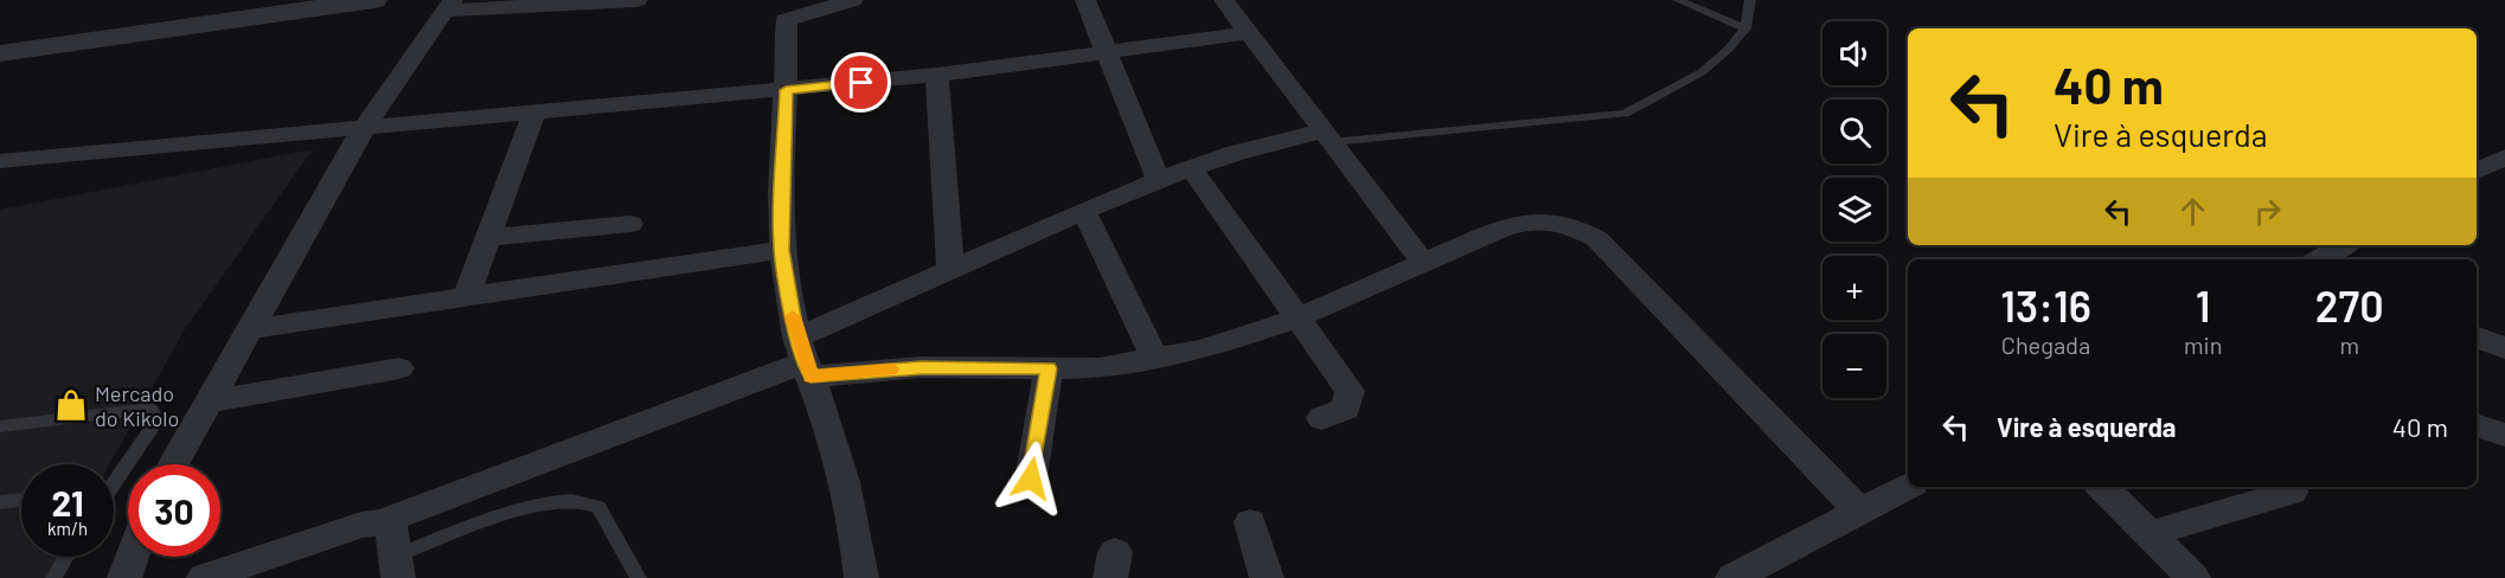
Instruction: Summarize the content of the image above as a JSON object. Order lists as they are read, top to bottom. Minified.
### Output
{"places":{"shop":["Mercado do Kikolo"]},"page":{"map_buttons":["+","−"],"turn":["40 m","Vire à esquerda"],"eta":["13:16","Chegada","1","min","270","m"],"list":[{"name":"Vire à esquerda","value":"40 m"}],"speed":"21 km/h","limit":"30"}}
